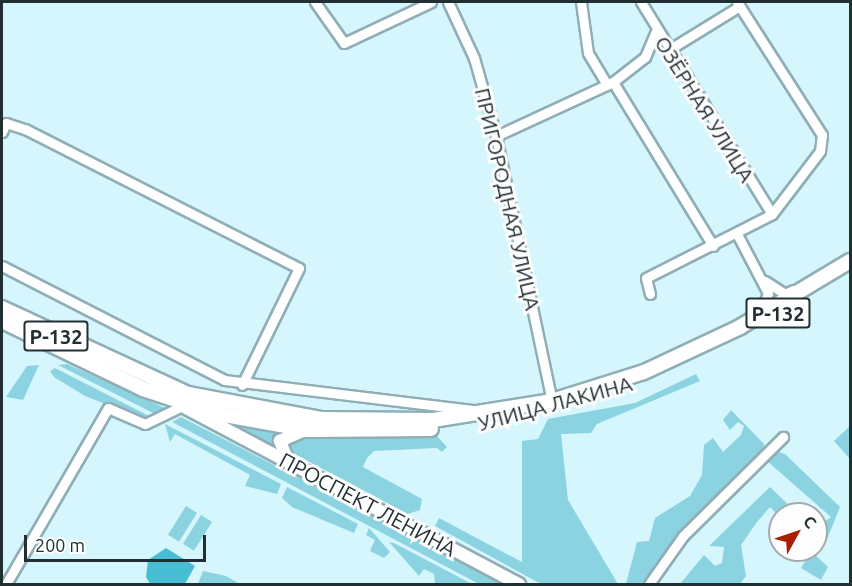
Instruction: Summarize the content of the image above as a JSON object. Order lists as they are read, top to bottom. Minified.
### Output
{"streets":{"highway":["Р-132","УЛИЦА ЛАКИНА"],"main road":["ПРОСПЕКТ ЛЕНИНА"],"street":["ОЗЁРНАЯ УЛИЦА","ПРИГОРОДНАЯ УЛИЦА"]},"crossings":[["ПРИГОРОДНАЯ УЛИЦА","УЛИЦА ЛАКИНА"],["Р-132","УЛИЦА ЛАКИНА"],["УЛИЦА ЛАКИНА","ПРОСПЕКТ ЛЕНИНА"]],"scale_bar":"200 m","north":"top right"}
